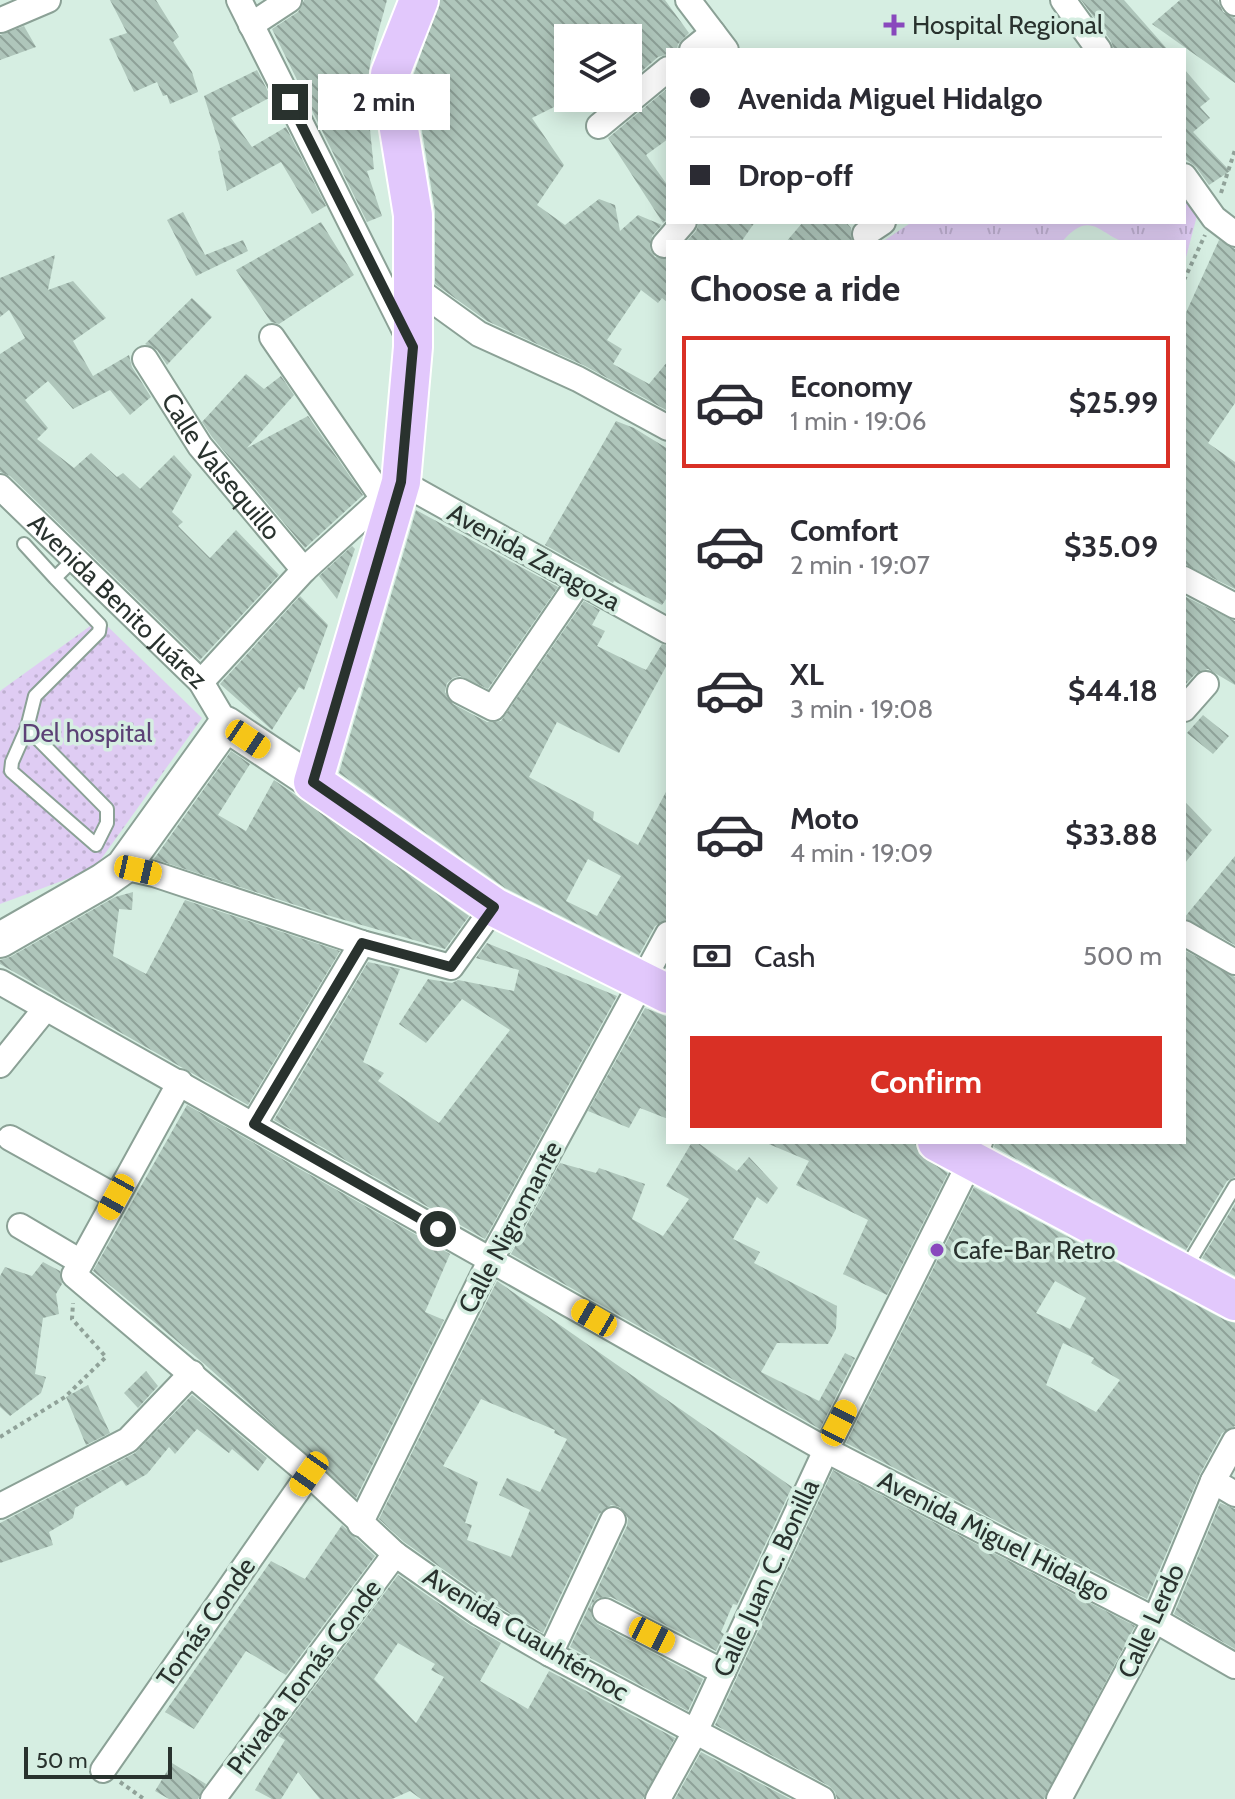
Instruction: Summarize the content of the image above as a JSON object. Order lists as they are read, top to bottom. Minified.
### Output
{"streets":{"street":["Calle Valsequillo","Avenida Zaragoza","Avenida Benito Juárez","Calle Nigromante","Avenida Miguel Hidalgo","Calle Juan C. Bonilla","Calle Lerdo","Tomás Conde","Avenida Cuauhtémoc","Privada Tomás Conde"]},"crossings":[["Calle Nigromante","Avenida Miguel Hidalgo"],["Calle Nigromante","Avenida Cuauhtémoc"],["Avenida Miguel Hidalgo","Calle Juan C. Bonilla"],["Avenida Miguel Hidalgo","Calle Lerdo"],["Calle Juan C. Bonilla","Avenida Cuauhtémoc"],["Tomás Conde","Avenida Cuauhtémoc"],["Avenida Cuauhtémoc","Privada Tomás Conde"]],"parks":["Del hospital"],"places":{"health":["Hospital Regional"],"other":["Cafe-Bar Retro"]},"scale_bar":"50 m","page":{"banner":["Avenida Miguel Hidalgo","Drop-off"],"bubble":"2 min","heading":"Choose a ride","list":[{"name":"Economy","note":"1 min · 19:06","value":"$25.99"},{"name":"Comfort","note":"2 min · 19:07","value":"$35.09"},{"name":"XL","note":"3 min · 19:08","value":"$44.18"},{"name":"Moto","note":"4 min · 19:09","value":"$33.88"}],"pay":["Cash","500 m"],"buttons":"Confirm","scale":"50 m"}}
